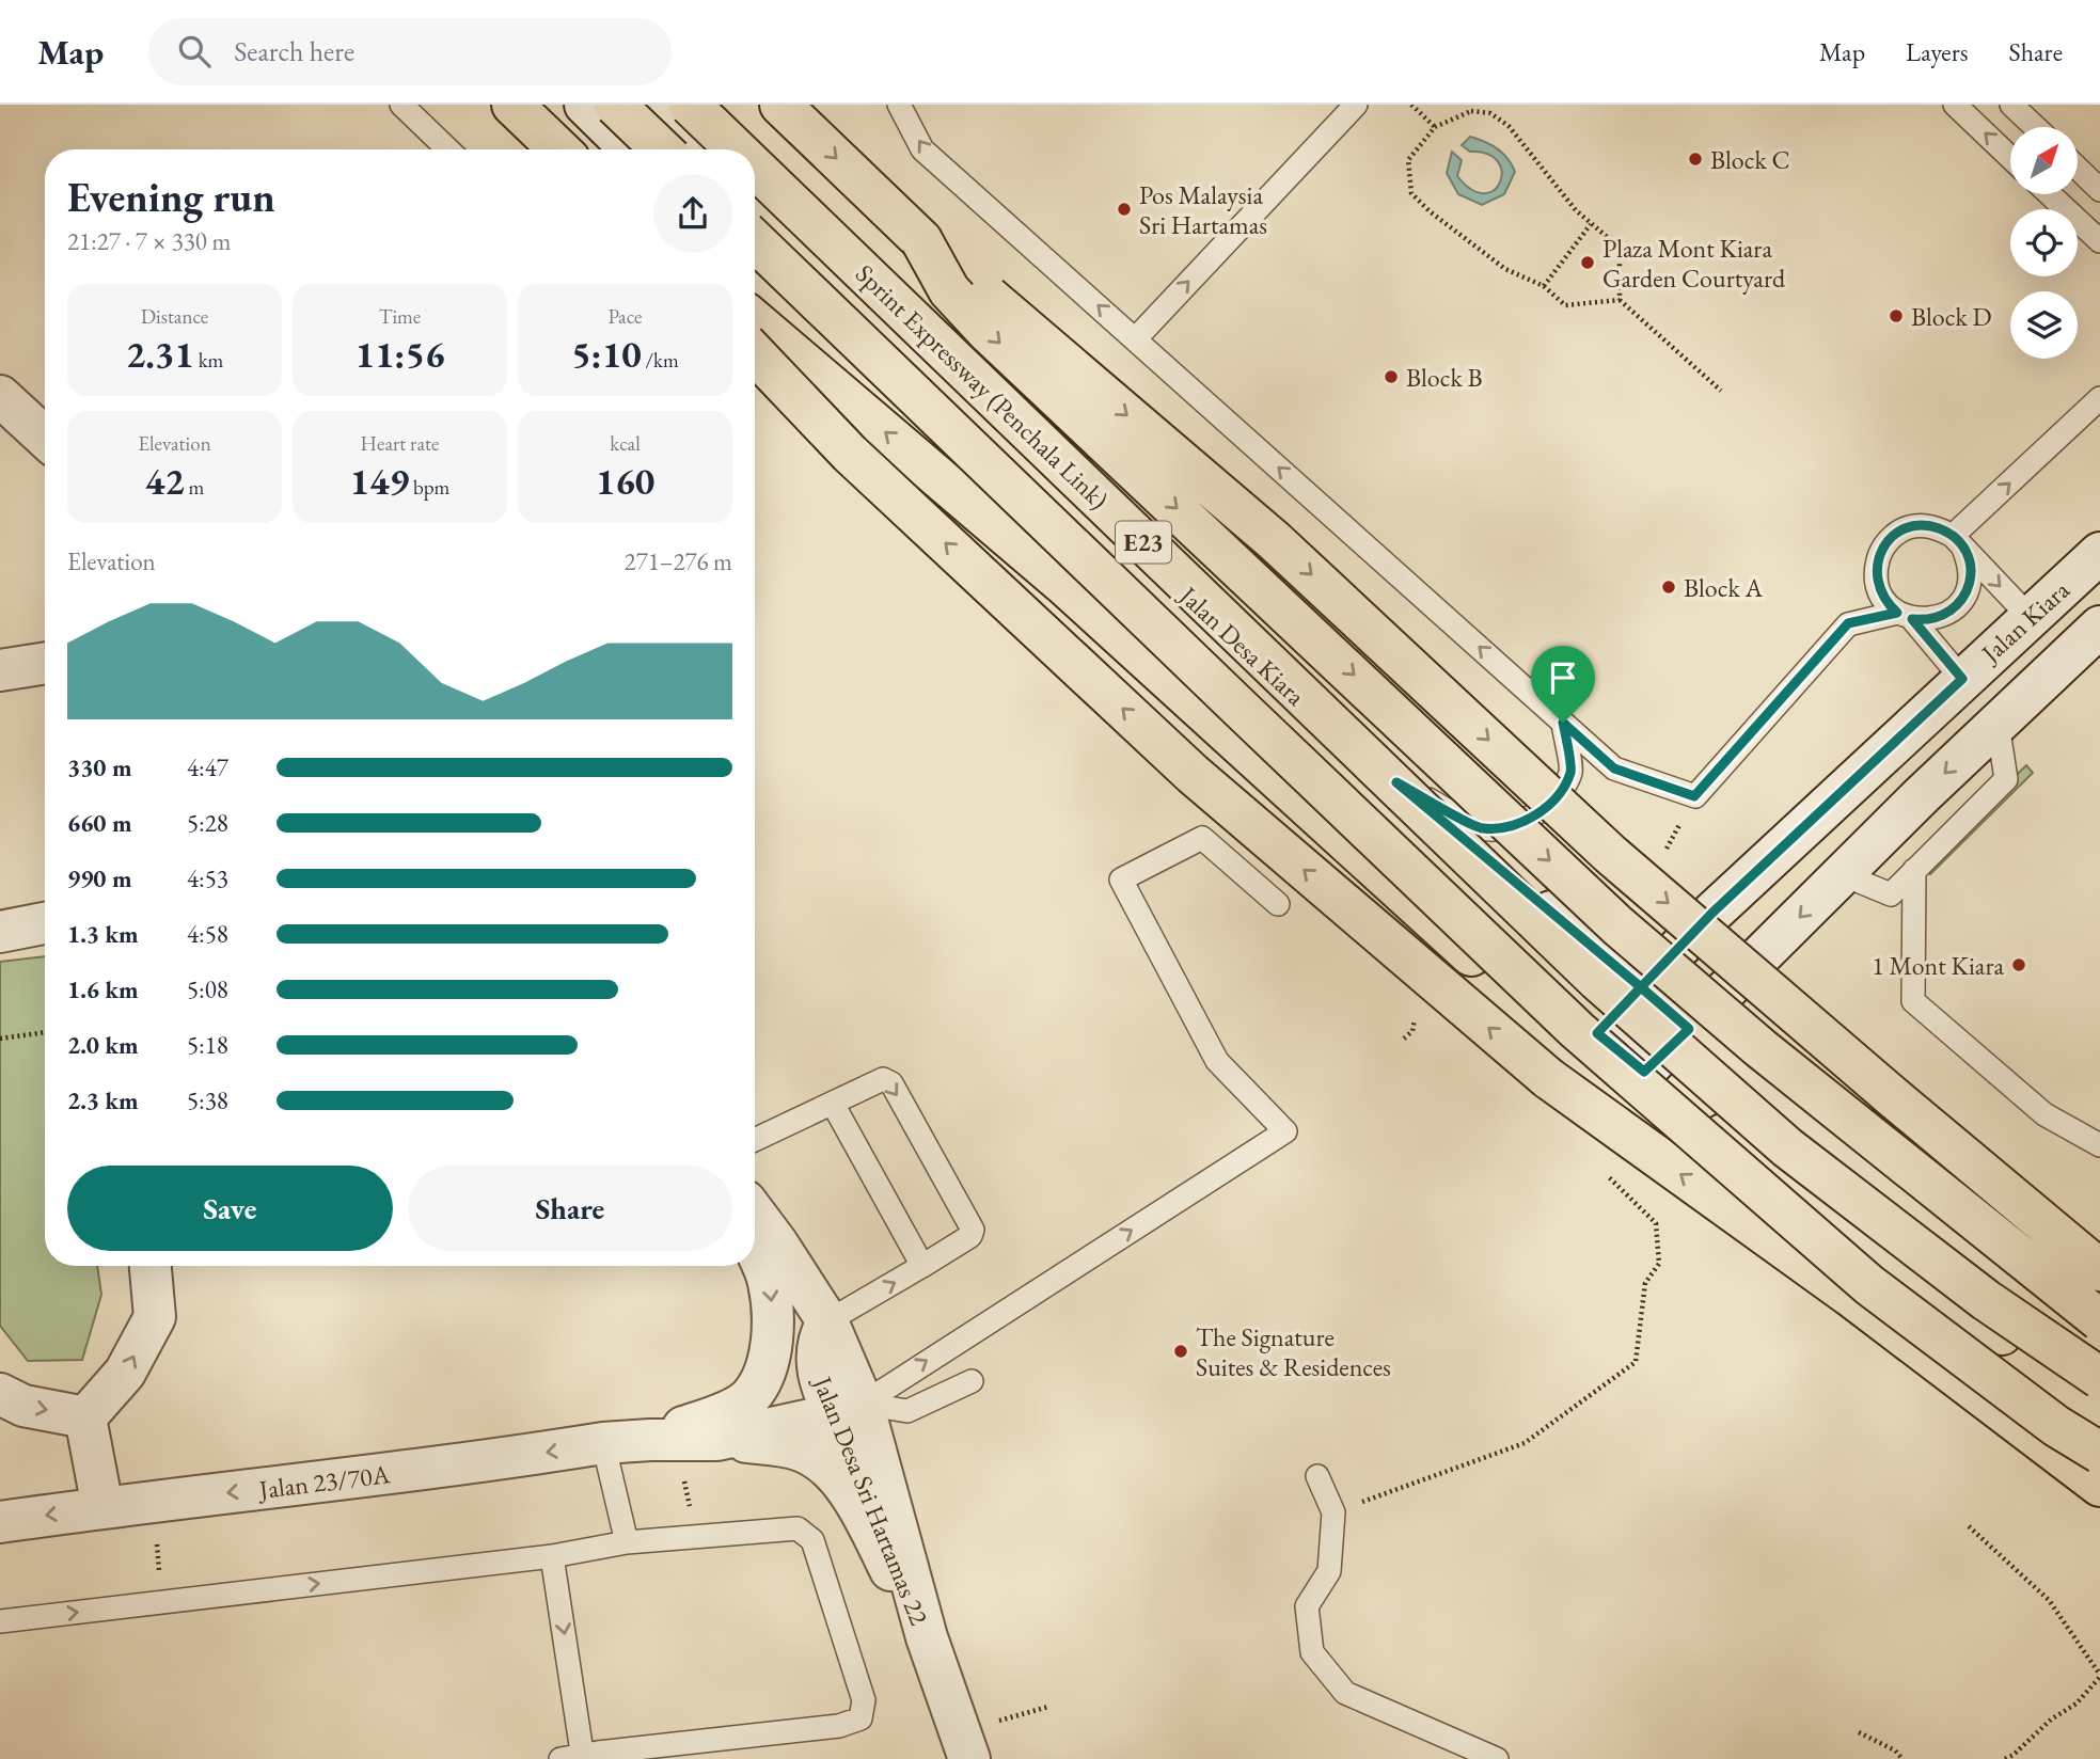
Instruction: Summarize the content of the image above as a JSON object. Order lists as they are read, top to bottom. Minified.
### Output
{"streets":{"highway":["Sprint Expressway (Penchala Link)","E23"],"main road":["Jalan Kiara","Jalan Desa Kiara","Jalan 23/70A","Jalan Desa Sri Hartamas 22"]},"crossings":[["Jalan Kiara","Jalan Desa Kiara"],["Jalan 23/70A","Jalan Desa Sri Hartamas 22"]],"one_way":["Jalan 23/70A"],"places":["Block C","Pos Malaysia Sri Hartamas","Plaza Mont Kiara Garden Courtyard","Block D","Block B","Block A","1 Mont Kiara","The Signature Suites & Residences"],"north":"top right","page":{"header":"Map","search":"Search here","nav":["Map","Layers","Share"],"heading":["Evening run","21:27 · 7 × 330 m"],"stats":[["Distance","2.31 km"],["Time","11:56"],["Pace","5:10 /km"],["Elevation","42 m"],["Heart rate","149 bpm"],["kcal","160"]],"chart":["Elevation","271–276 m"],"list":[{"name":"330 m","note":"4:47"},{"name":"660 m","note":"5:28"},{"name":"990 m","note":"4:53"},{"name":"1.3 km","note":"4:58"},{"name":"1.6 km","note":"5:08"},{"name":"2.0 km","note":"5:18"},{"name":"2.3 km","note":"5:38"}],"buttons":["Save","Share"]}}
